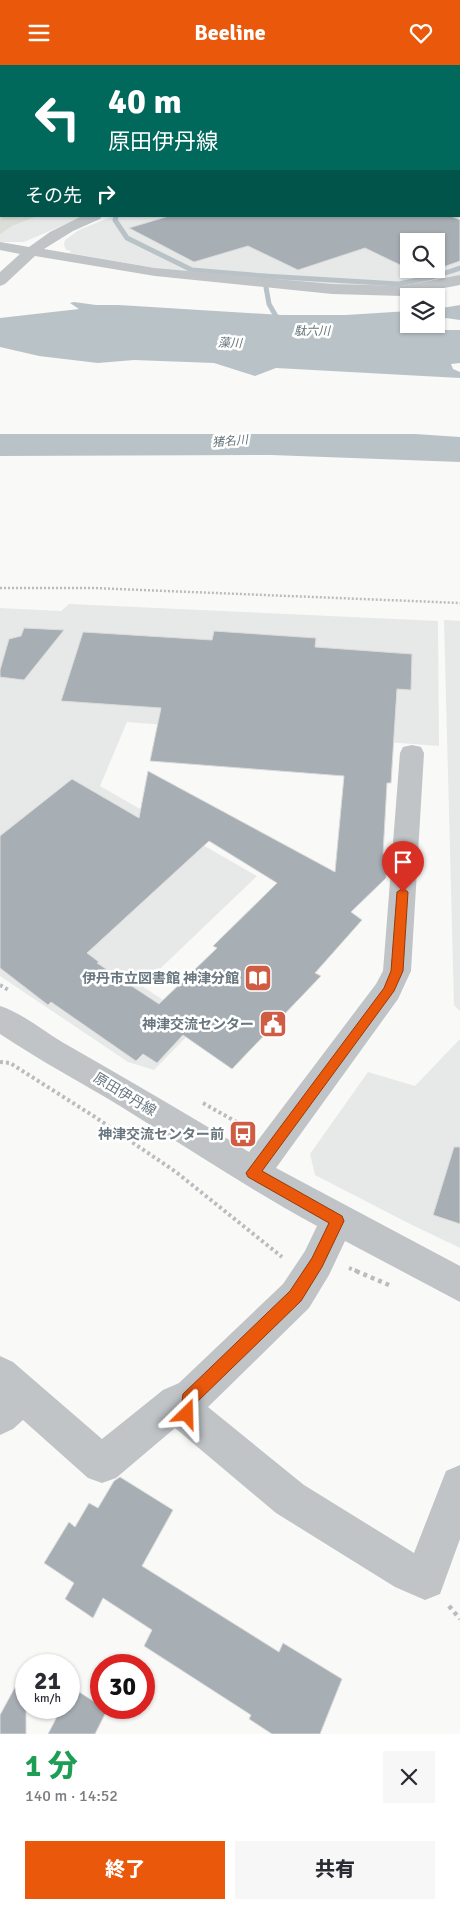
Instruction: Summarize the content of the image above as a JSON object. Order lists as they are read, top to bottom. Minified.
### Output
{"streets":{"street":["原田伊丹線"]},"water":["駄六川","藻川","猪名川"],"places":{"library":["伊丹市立図書館 神津分館"],"public building":["神津交流センター"],"bus stop":["神津交流センター前"]},"page":{"header":"Beeline","turn":["40 m","原田伊丹線"],"then":"その先","speed":"21 km/h","limit":"30","heading":["1 分","140 m · 14:52"],"buttons":["終了","共有"]}}
